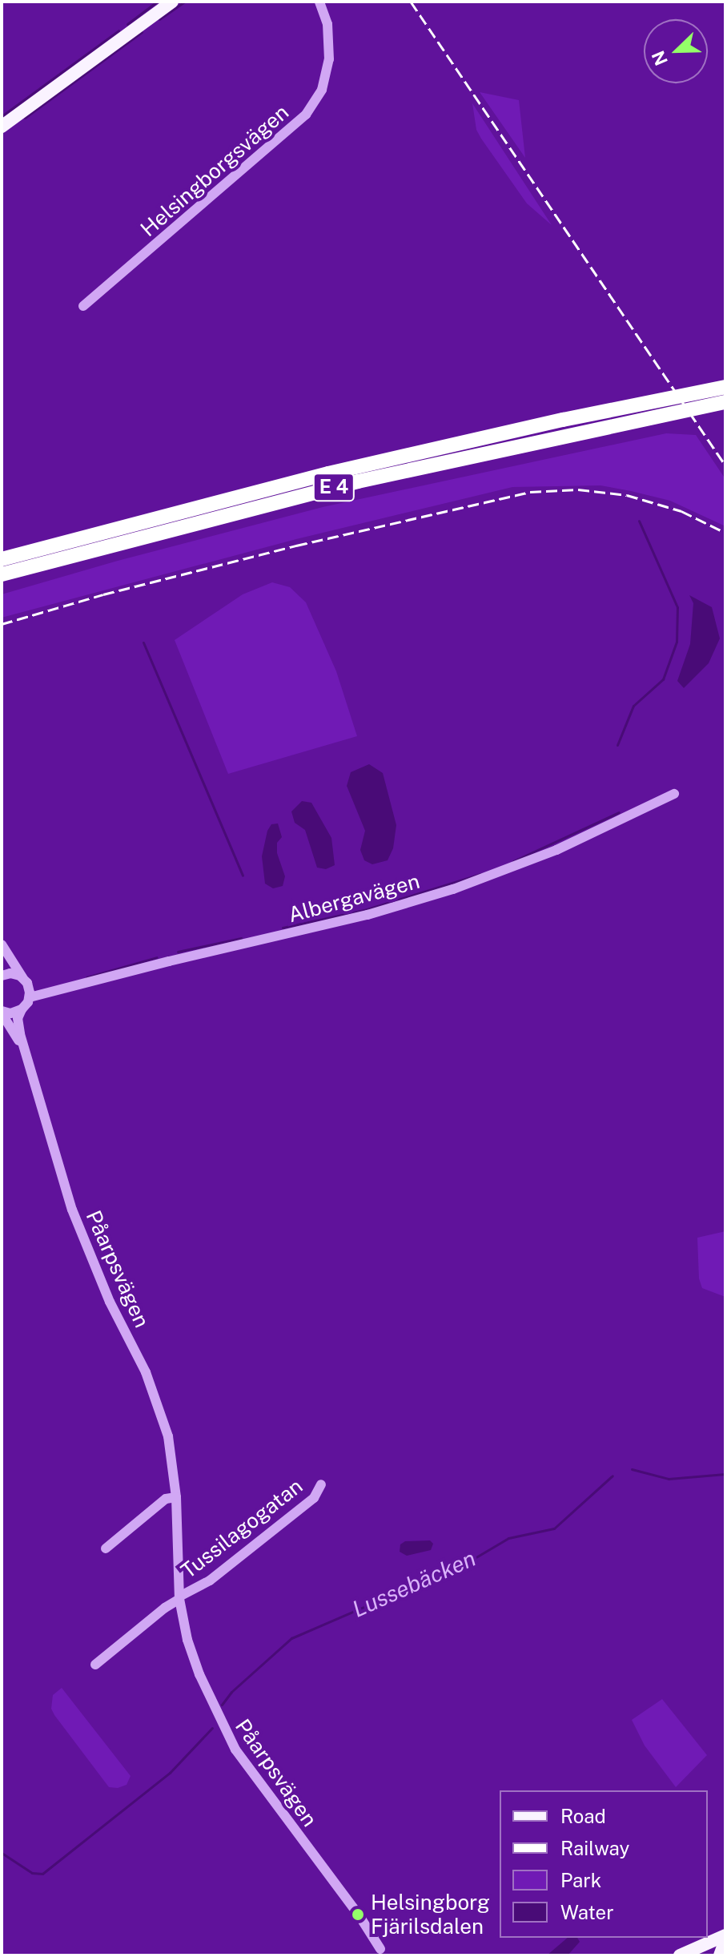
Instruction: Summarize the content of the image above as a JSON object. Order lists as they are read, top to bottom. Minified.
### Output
{"streets":{"highway":["E 4"],"street":["Helsingborgsvägen","Albergavägen","Påarpsvägen","Tussilagogatan"]},"crossings":[["Påarpsvägen","Tussilagogatan"]],"water":["Lussebäcken"],"places":["Helsingborg Fjärilsdalen"],"legend":["Road","Railway","Park","Water"],"north":"bottom left"}
